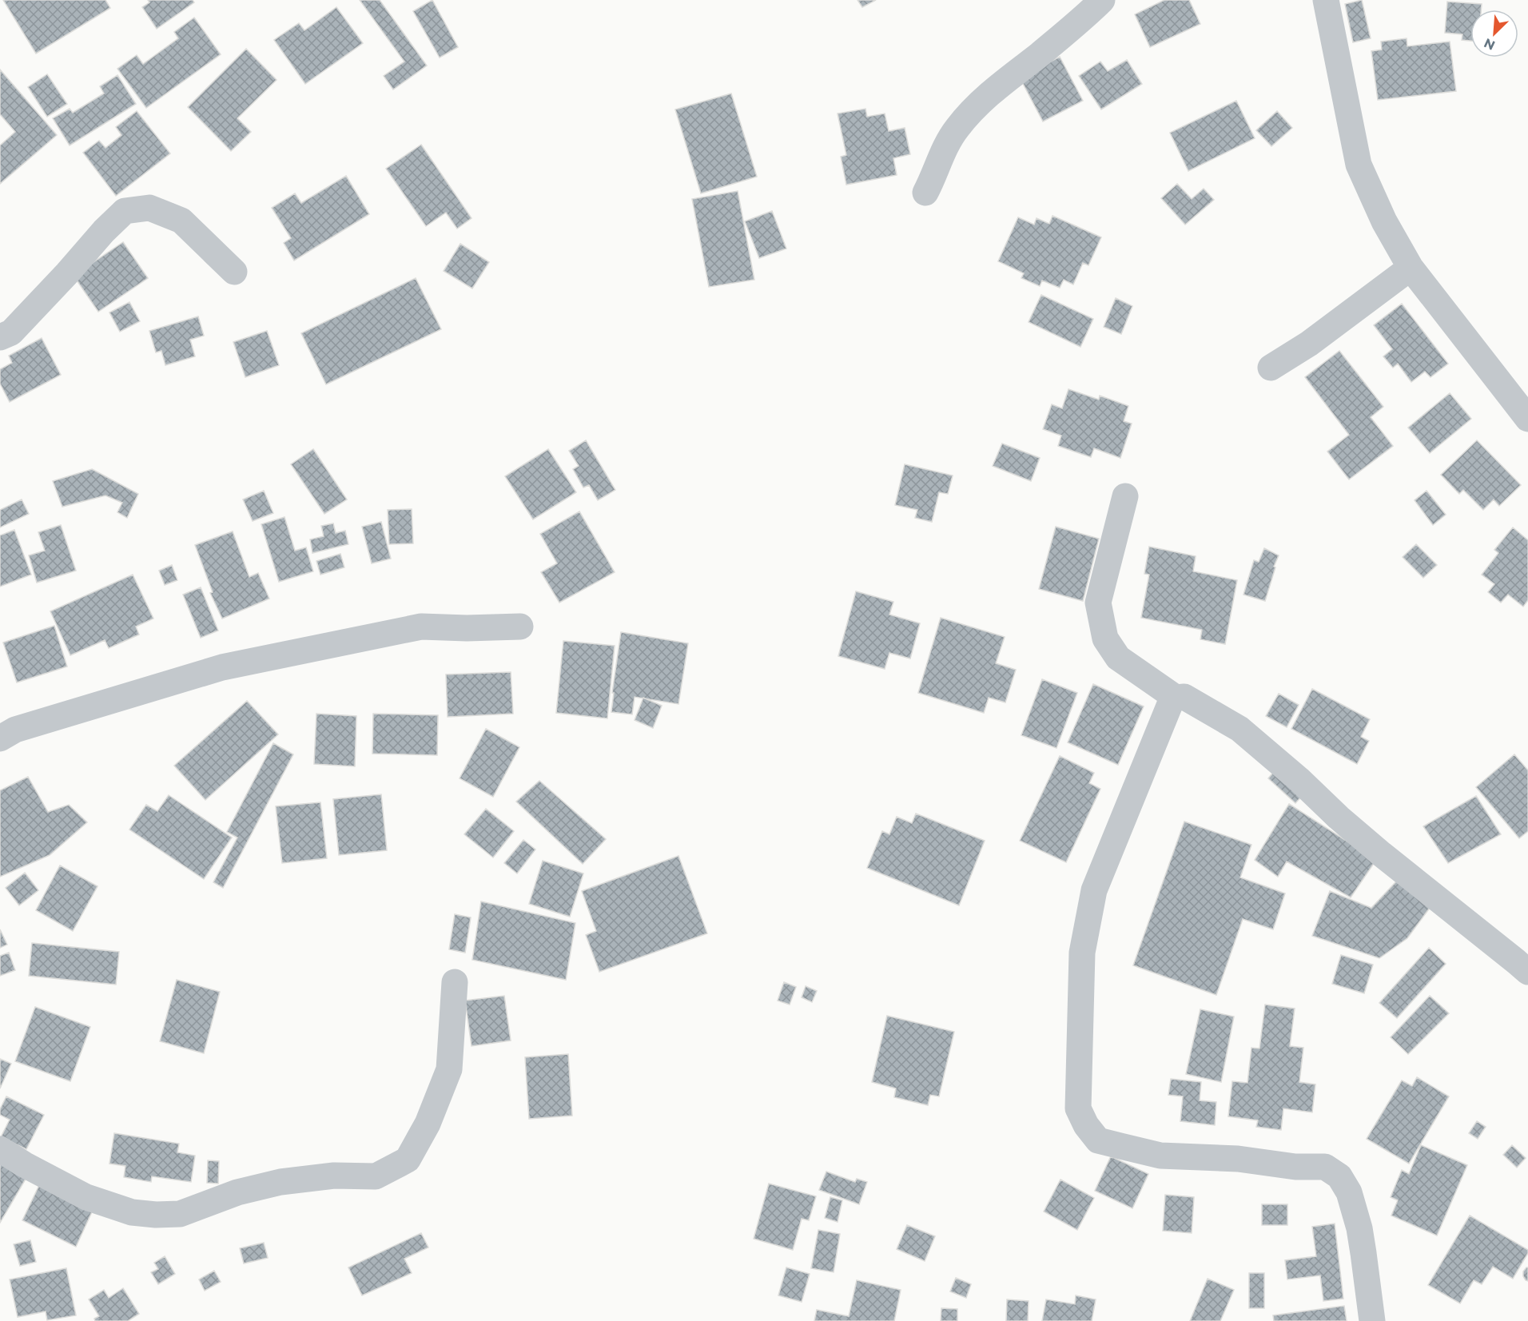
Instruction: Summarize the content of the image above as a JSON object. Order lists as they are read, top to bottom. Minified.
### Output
{"north":"bottom left"}
